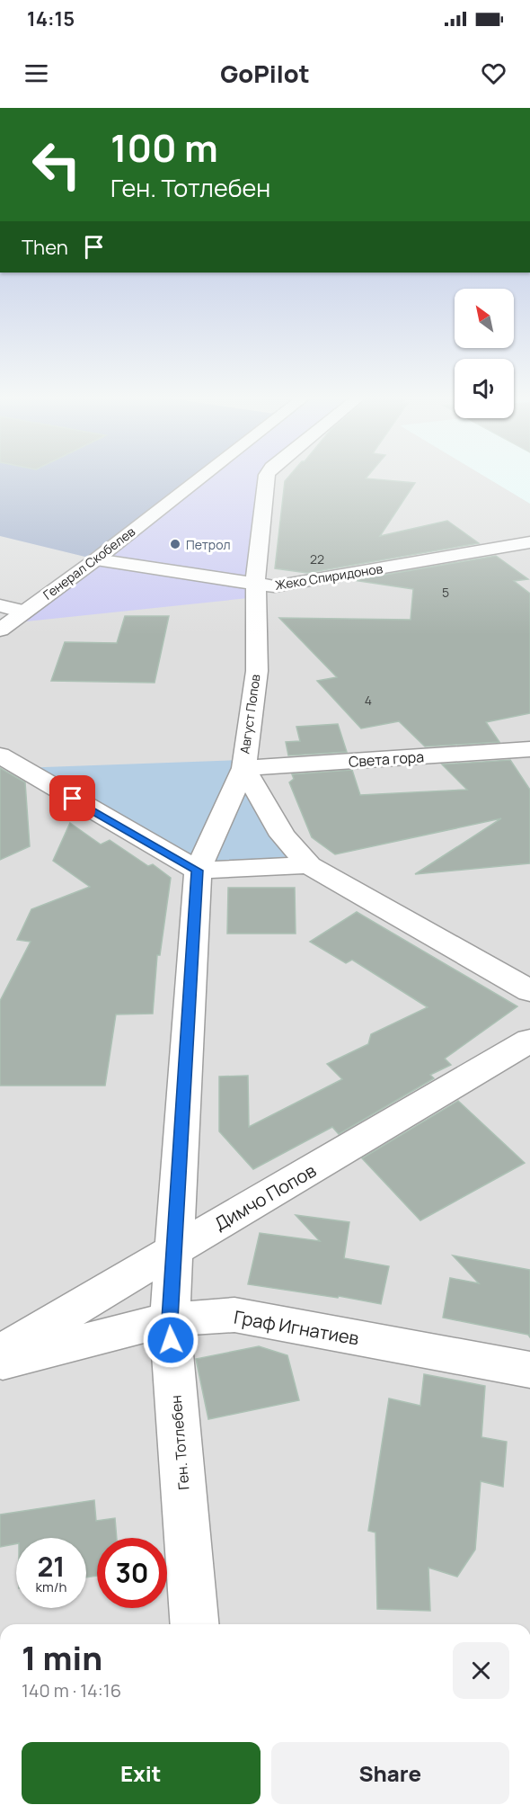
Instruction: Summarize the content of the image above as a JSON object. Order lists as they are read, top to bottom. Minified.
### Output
{"streets":{"street":["Генерал Скобелев","Жеко Спиридонов","Август Попов","Света гора","Димчо Попов","Граф Игнатиев","Ген. Тотлебен"]},"crossings":[["Генерал Скобелев","Жеко Спиридонов"],["Жеко Спиридонов","Август Попов"],["Август Попов","Света гора"],["Димчо Попов","Ген. Тотлебен"],["Граф Игнатиев","Ген. Тотлебен"]],"places":["Петрол"],"house_numbers":["22","5","4"],"north":"top left","page":{"status":"14:15","header":"GoPilot","turn":["100 m","Ген. Тотлебен"],"then":"Then","speed":"21 km/h","limit":"30","heading":["1 min","140 m · 14:16"],"buttons":["Exit","Share"]}}
